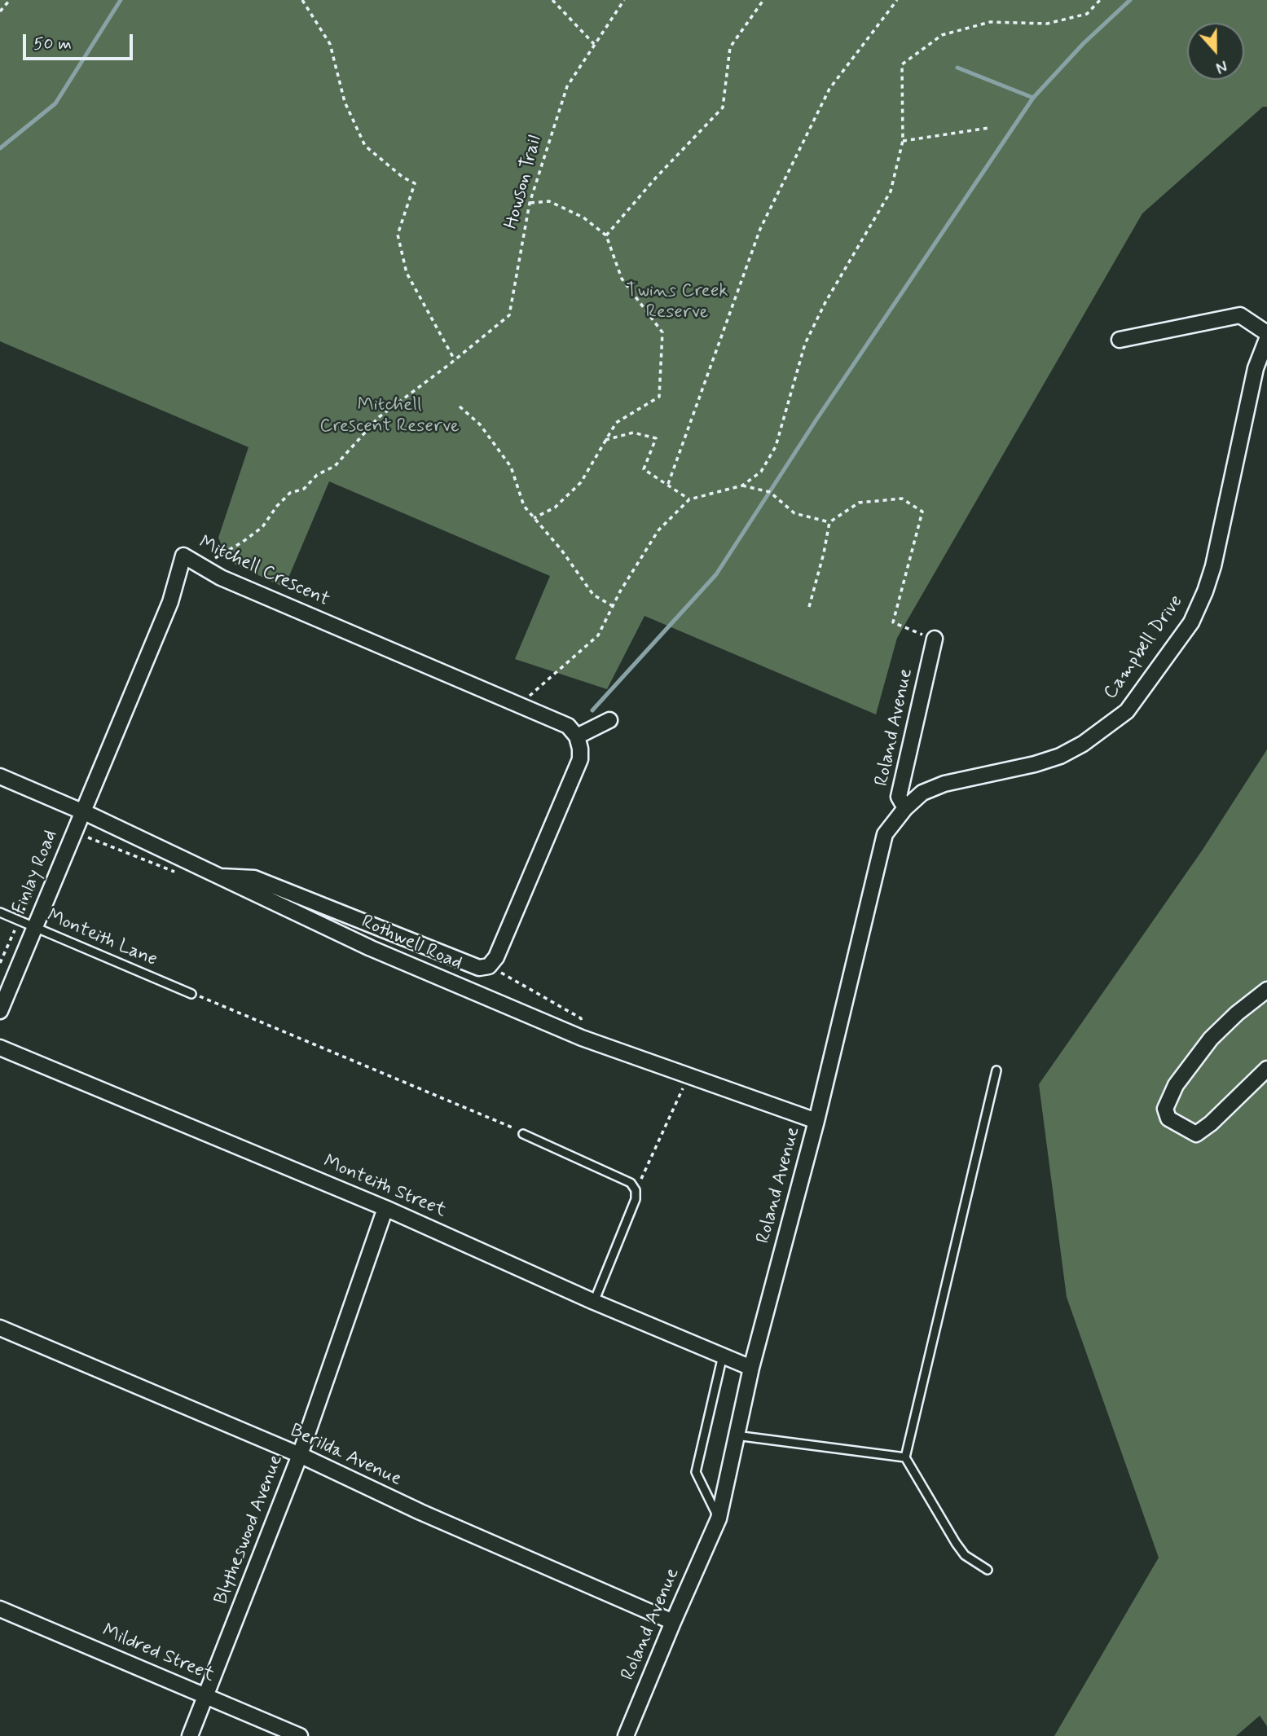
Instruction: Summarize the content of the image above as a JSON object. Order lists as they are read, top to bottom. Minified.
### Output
{"streets":{"street":["Mitchell Crescent","Campbell Drive","Roland Avenue","Finlay Road","Rothwell Road","Monteith Street","Berilda Avenue","Blytheswood Avenue","Mildred Street"],"lane":["Monteith Lane"],"path":["Howson Trail"]},"crossings":[["Howson Trail","Mitchell Crescent"],["Mitchell Crescent","Finlay Road"],["Mitchell Crescent","Rothwell Road"],["Campbell Drive","Roland Avenue"],["Roland Avenue","Rothwell Road"],["Roland Avenue","Monteith Street"],["Roland Avenue","Berilda Avenue"],["Finlay Road","Monteith Lane"],["Finlay Road","Rothwell Road"],["Monteith Street","Blytheswood Avenue"],["Berilda Avenue","Blytheswood Avenue"],["Blytheswood Avenue","Mildred Street"]],"parks":["Twins Creek Reserve","Mitchell Crescent Reserve"],"scale_bar":"50 m","north":"bottom"}
